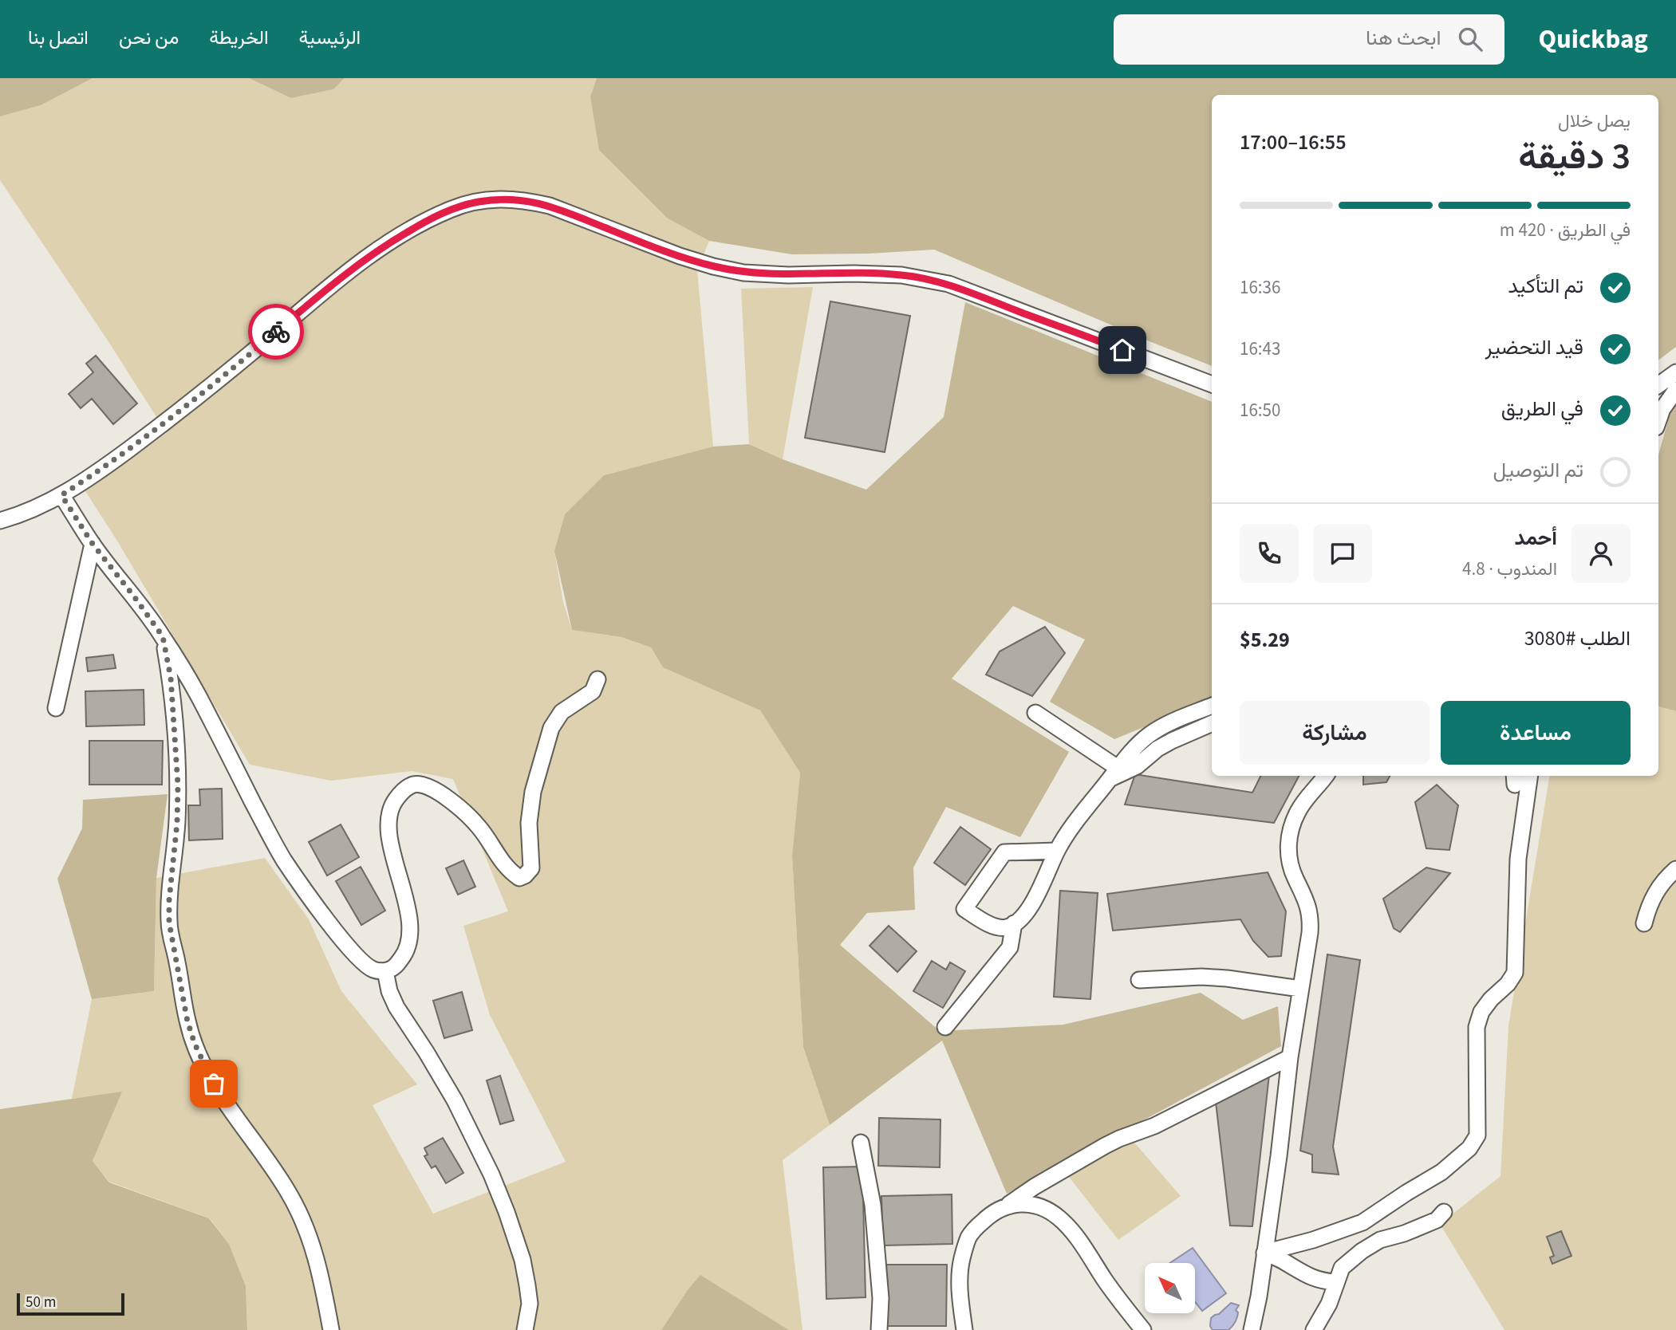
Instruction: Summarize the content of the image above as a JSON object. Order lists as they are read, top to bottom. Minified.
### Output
{"scale_bar":"50 m","north":"top left","page":{"header":"Quickbag","search":"ابحث هنا","nav":["الرئيسية","الخريطة","من نحن","اتصل بنا"],"heading":["3 دقيقة","يصل خلال","16:55–17:00"],"panel":["أحمد","المندوب · 4.8","الطلب #3080","$5.29"],"bar":"في الطريق · 420 m","list":[["تم التأكيد","16:36"],["قيد التحضير","16:43"],["في الطريق","16:50"],"تم التوصيل"],"buttons":["مساعدة","مشاركة"],"scale":"50 m"}}
